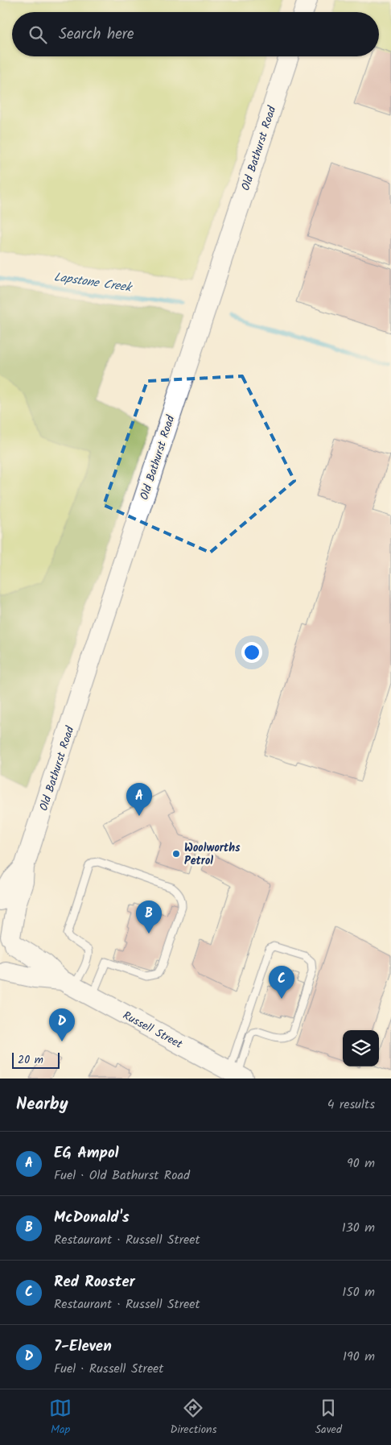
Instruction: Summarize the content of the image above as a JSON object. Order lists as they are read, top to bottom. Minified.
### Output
{"streets":{"main road":["Old Bathurst Road","Russell Street"]},"crossings":[["Old Bathurst Road","Russell Street"]],"water":["Lapstone Creek"],"places":["Woolworths Petrol"],"scale_bar":"20 m","page":{"search":"Search here","pins":["A","B","C","D"],"scale":"20 m","heading":["Nearby","4 results"],"list":[{"mark":"A","name":"EG Ampol","note":"Fuel · Old Bathurst Road","value":"90 m"},{"mark":"B","name":"McDonald's","note":"Restaurant · Russell Street","value":"130 m"},{"mark":"C","name":"Red Rooster","note":"Restaurant · Russell Street","value":"150 m"},{"mark":"D","name":"7-Eleven","note":"Fuel · Russell Street","value":"190 m"}],"nav":["Map","Directions","Saved"]}}
